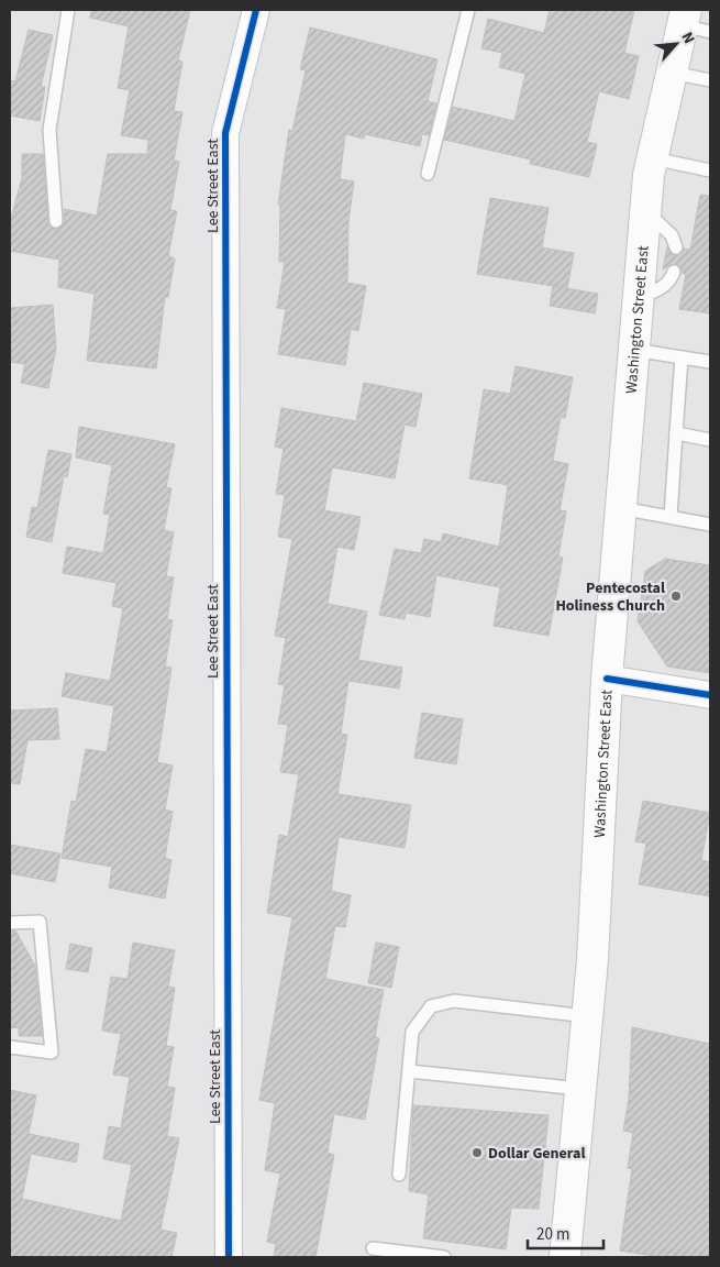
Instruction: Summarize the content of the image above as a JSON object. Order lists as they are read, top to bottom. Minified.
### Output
{"streets":{"main road":["Washington Street East"],"street":["Lee Street East"]},"places":["Pentecostal Holiness Church","Dollar General"],"scale_bar":"20 m","north":"top right"}
